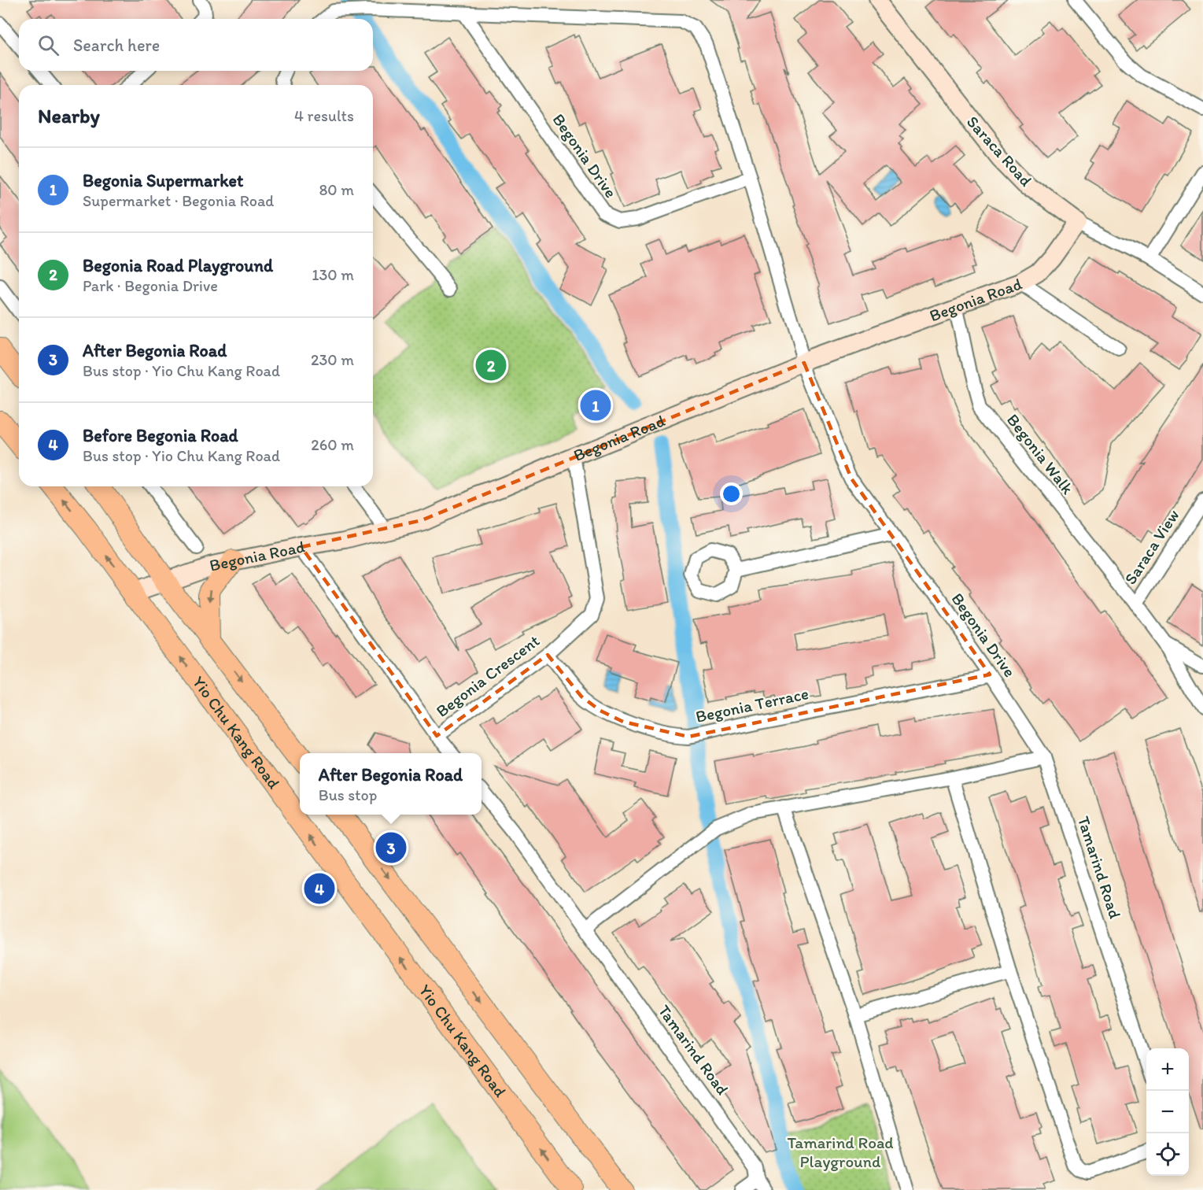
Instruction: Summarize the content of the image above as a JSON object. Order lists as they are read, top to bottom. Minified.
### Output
{"streets":{"main road":["Yio Chu Kang Road"],"street":["Saraca Road","Begonia Drive","Begonia Road","Begonia Walk","Saraca View","Begonia Crescent","Begonia Terrace","Tamarind Road"]},"crossings":[["Saraca Road","Begonia Road"],["Begonia Drive","Begonia Road"],["Begonia Drive","Begonia Terrace"],["Begonia Drive","Tamarind Road"],["Begonia Road","Begonia Walk"],["Begonia Road","Begonia Crescent"],["Begonia Road","Yio Chu Kang Road"],["Begonia Walk","Saraca View"],["Begonia Crescent","Begonia Terrace"]],"parks":["Tamarind Road Playground"],"page":{"search":"Search here","heading":["Nearby","4 results"],"list":[{"mark":"1","name":"Begonia Supermarket","note":"Supermarket · Begonia Road","value":"80 m"},{"mark":"2","name":"Begonia Road Playground","note":"Park · Begonia Drive","value":"130 m"},{"mark":"3","name":"After Begonia Road","note":"Bus stop · Yio Chu Kang Road","value":"230 m"},{"mark":"4","name":"Before Begonia Road","note":"Bus stop · Yio Chu Kang Road","value":"260 m"}],"pins":["2","1","3","4"],"popup":["After Begonia Road","Bus stop"],"map_buttons":["+","−"]}}
